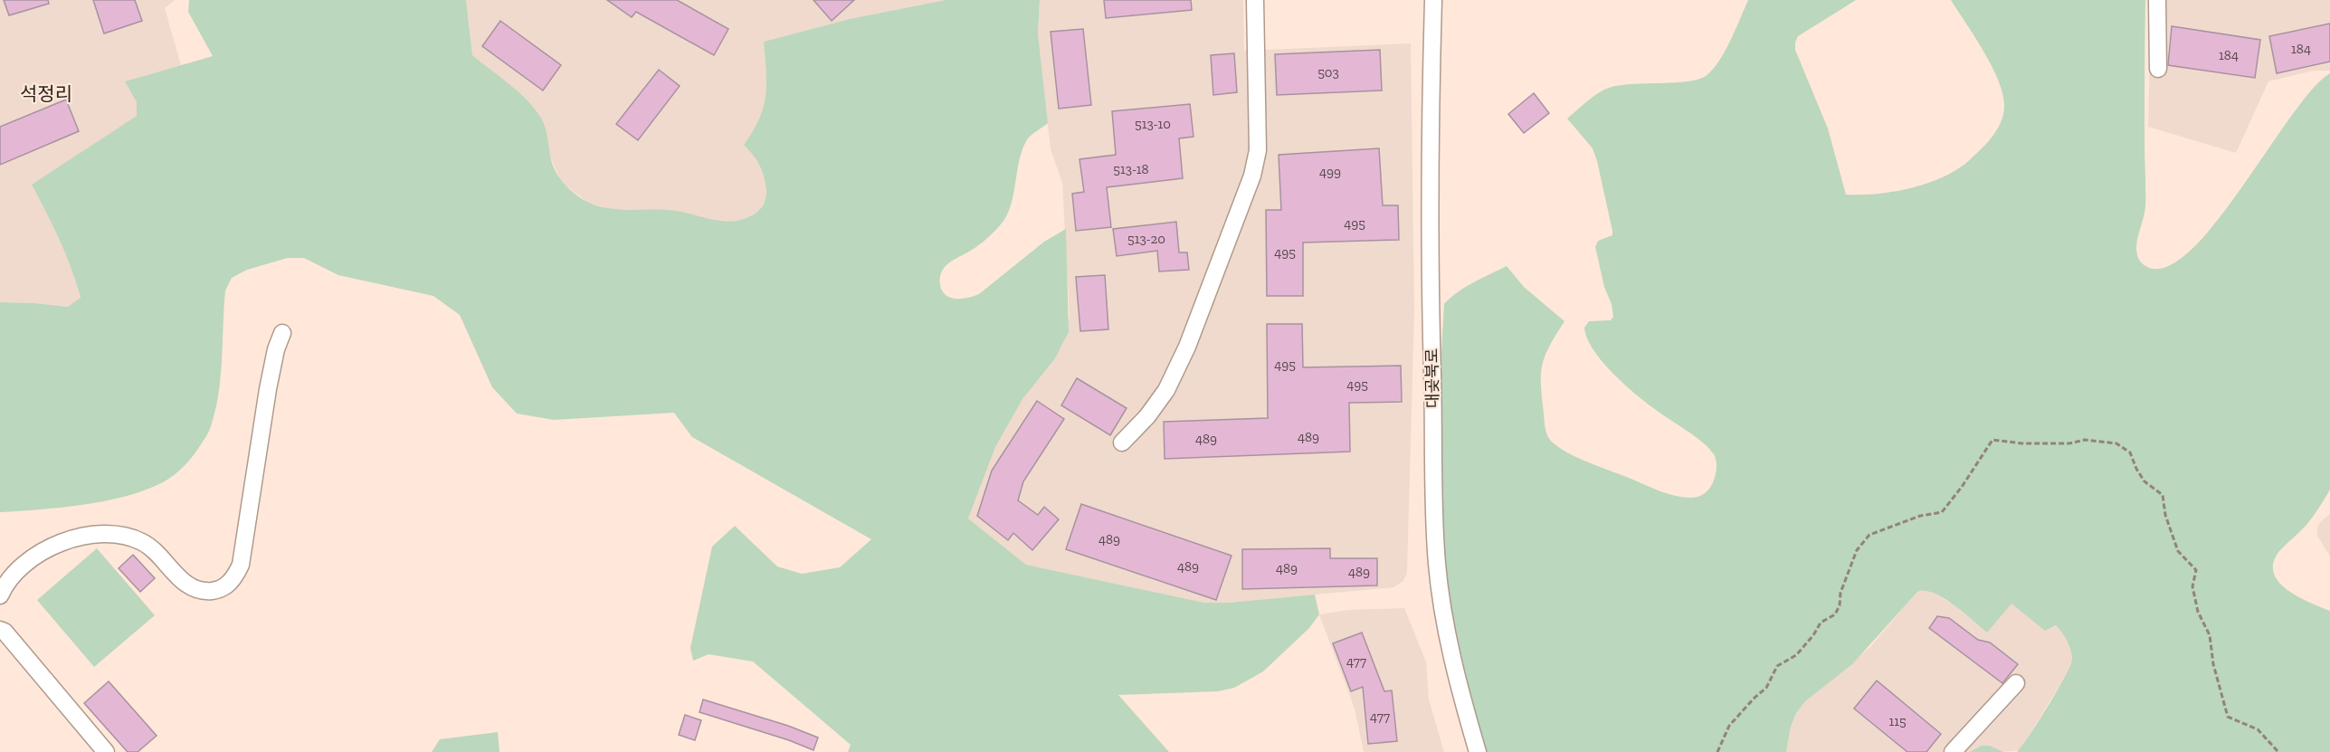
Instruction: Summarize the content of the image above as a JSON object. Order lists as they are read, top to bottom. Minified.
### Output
{"streets":{"street":["대곶북로"]},"districts":["석정리"],"house_numbers":["184","184","503","513-10","513-18","499","495","513-20","495","495","495","489","489","489","489","489","489","477","477","115"]}
